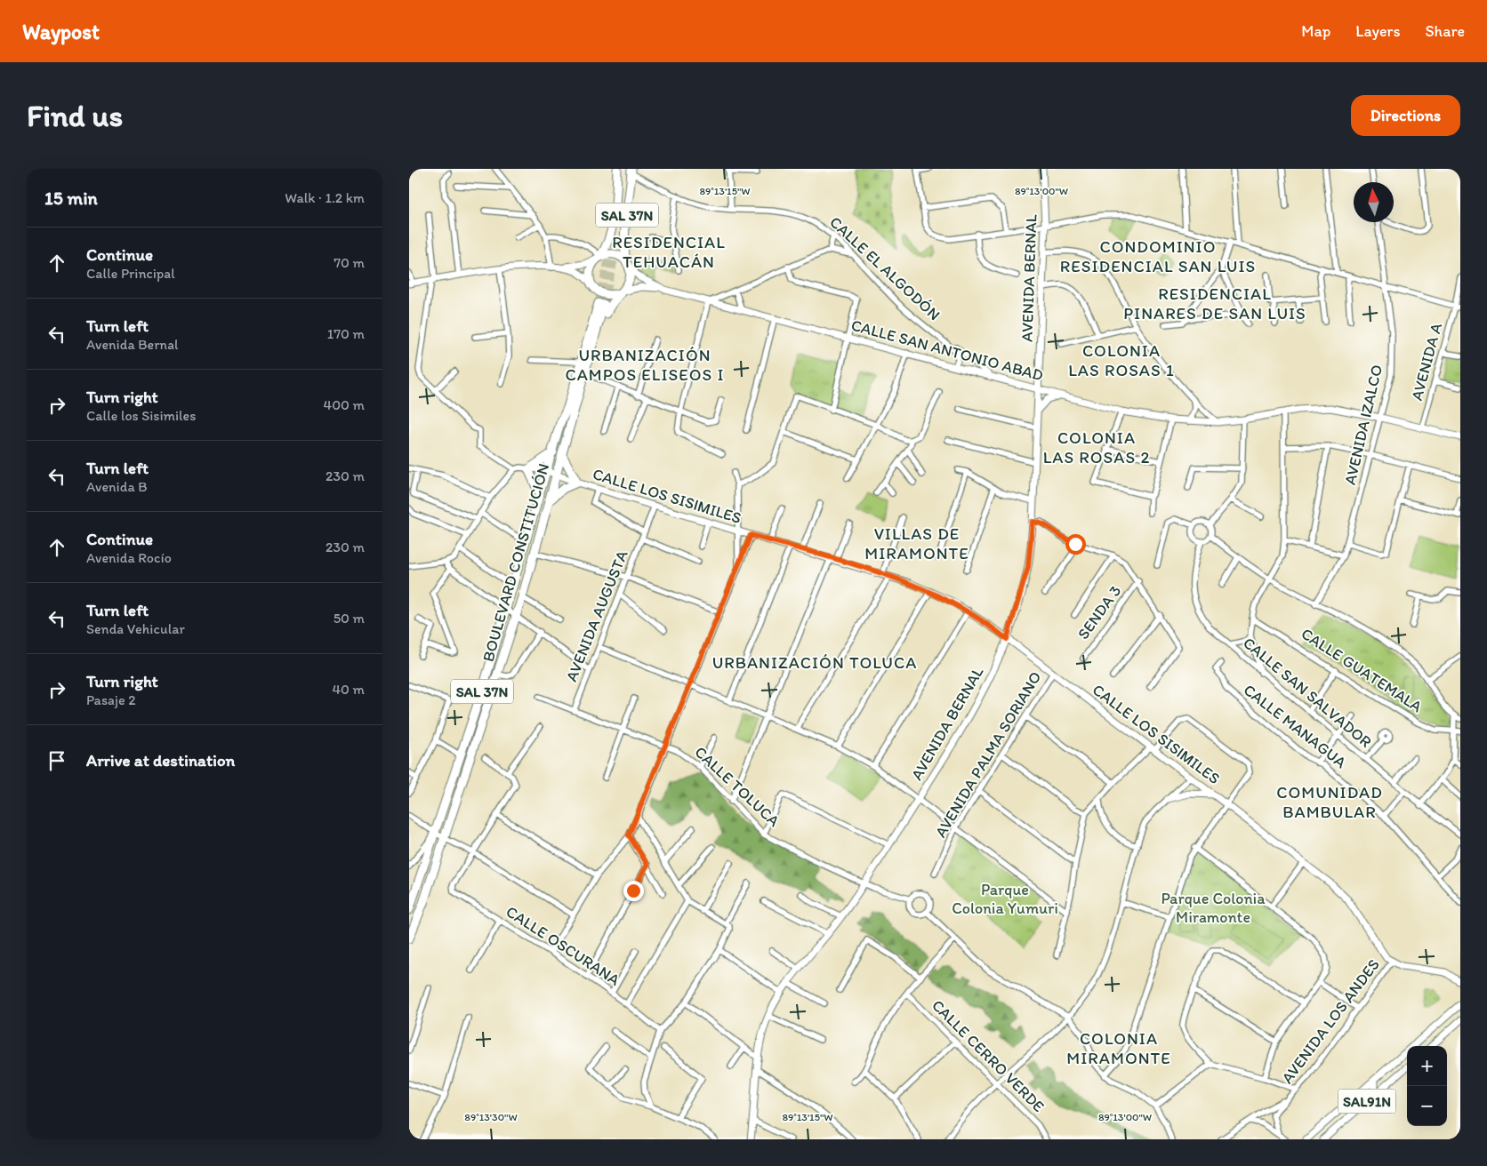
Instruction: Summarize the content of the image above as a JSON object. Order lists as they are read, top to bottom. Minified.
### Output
{"streets":{"highway":["SAL 37N","BOULEVARD CONSTITUCIÓN"],"main road":["AVENIDA BERNAL","CALLE SAN ANTONIO ABAD","CALLE LOS SISIMILES","SAL91N"],"street":["CALLE EL ALGODÓN","AVENIDA A","AVENIDA IZALCO","SENDA 3","AVENIDA AUGUSTA","CALLE GUATEMALA","CALLE SAN SALVADOR","CALLE MANAGUA","AVENIDA PALMA SORIANO","CALLE TOLUCA","CALLE OSCURANA","AVENIDA LOS ANDES","CALLE CERRO VERDE"]},"crossings":[["SAL 37N","CALLE EL ALGODÓN"],["SAL 37N","CALLE SAN ANTONIO ABAD"],["SAL 37N","BOULEVARD CONSTITUCIÓN"],["CALLE EL ALGODÓN","CALLE SAN ANTONIO ABAD"],["AVENIDA BERNAL","CALLE SAN ANTONIO ABAD"],["AVENIDA BERNAL","CALLE LOS SISIMILES"],["AVENIDA BERNAL","CALLE TOLUCA"],["CALLE SAN ANTONIO ABAD","AVENIDA A"],["CALLE SAN ANTONIO ABAD","AVENIDA IZALCO"],["CALLE SAN ANTONIO ABAD","BOULEVARD CONSTITUCIÓN"],["CALLE LOS SISIMILES","BOULEVARD CONSTITUCIÓN"],["CALLE LOS SISIMILES","AVENIDA AUGUSTA"],["CALLE LOS SISIMILES","AVENIDA PALMA SORIANO"],["CALLE LOS SISIMILES","AVENIDA LOS ANDES"],["AVENIDA AUGUSTA","CALLE TOLUCA"]],"districts":["RESIDENCIAL TEHUACÁN","CONDOMINIO RESIDENCIAL SAN LUIS","RESIDENCIAL PINARES DE SAN LUIS","COLONIA LAS ROSAS 1","URBANIZACIÓN CAMPOS ELISEOS I","COLONIA LAS ROSAS 2","VILLAS DE MIRAMONTE","URBANIZACIÓN TOLUCA","COMUNIDAD BAMBULAR","COLONIA MIRAMONTE"],"parks":["Parque Colonia Yumuri","Parque Colonia Miramonte"],"north":"top","page":{"header":"Waypost","nav":["Map","Layers","Share"],"buttons":"Directions","title":"Find us","heading":["15 min","Walk · 1.2 km"],"list":[["Continue","Calle Principal","70 m"],["Turn left","Avenida Bernal","170 m"],["Turn right","Calle los Sisimiles","400 m"],["Turn left","Avenida B","230 m"],["Continue","Avenida Rocío","230 m"],["Turn left","Senda Vehicular","50 m"],["Turn right","Pasaje 2","40 m"],"Arrive at destination"],"map_buttons":["+","−"]},"coordinates":["89°13'15\"W","89°13'00\"W","89°13'30\"W"]}
